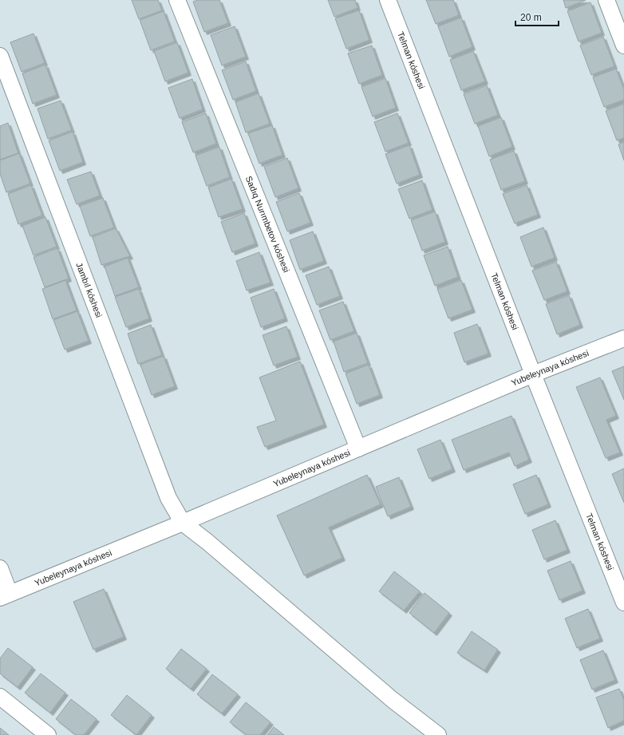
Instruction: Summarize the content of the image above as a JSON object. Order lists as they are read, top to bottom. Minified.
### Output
{"streets":{"street":["Telman kóshesi","Sadıq Nurımbetov kóshesi","Jambıl kóshesi","Yubeleynaya kóshesi"]},"crossings":[["Telman kóshesi","Yubeleynaya kóshesi"],["Sadıq Nurımbetov kóshesi","Yubeleynaya kóshesi"],["Jambıl kóshesi","Yubeleynaya kóshesi"]],"scale_bar":"20 m"}
